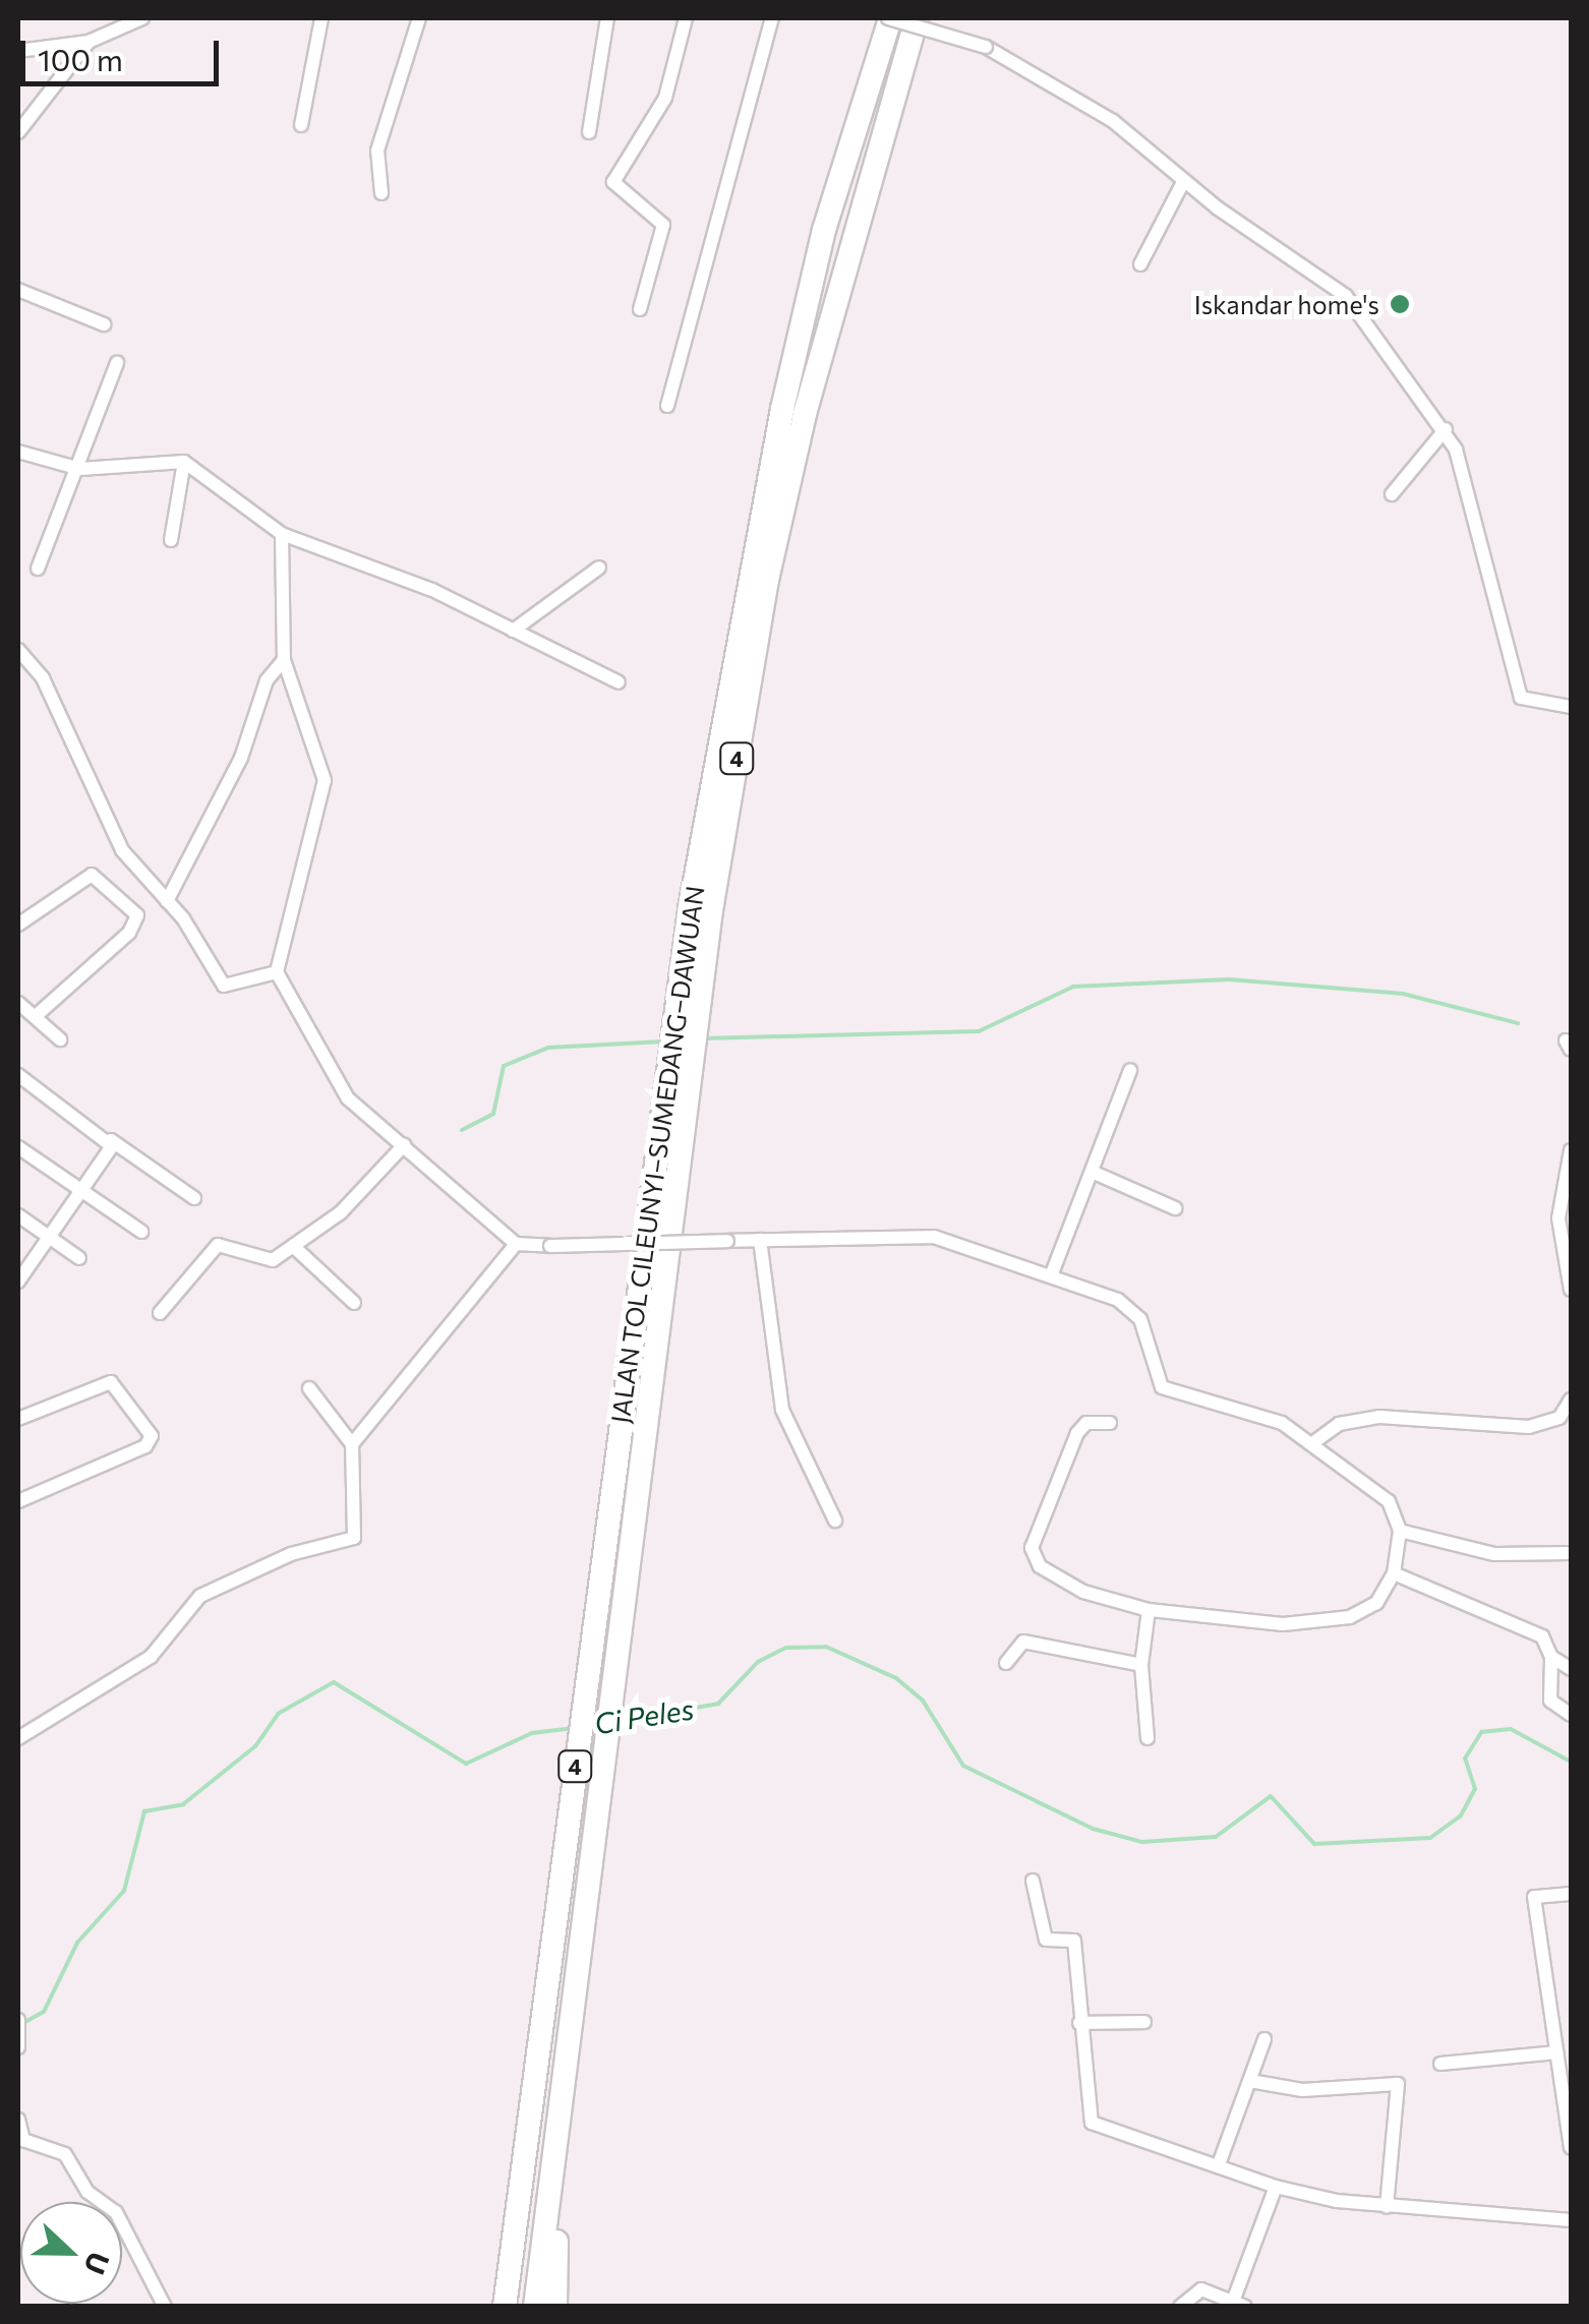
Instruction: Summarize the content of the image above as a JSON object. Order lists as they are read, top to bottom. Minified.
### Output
{"streets":{"highway":["4","JALAN TOL CILEUNYI–SUMEDANG–DAWUAN"]},"water":["Ci Peles"],"places":["Iskandar home's"],"scale_bar":"100 m","north":"right"}
